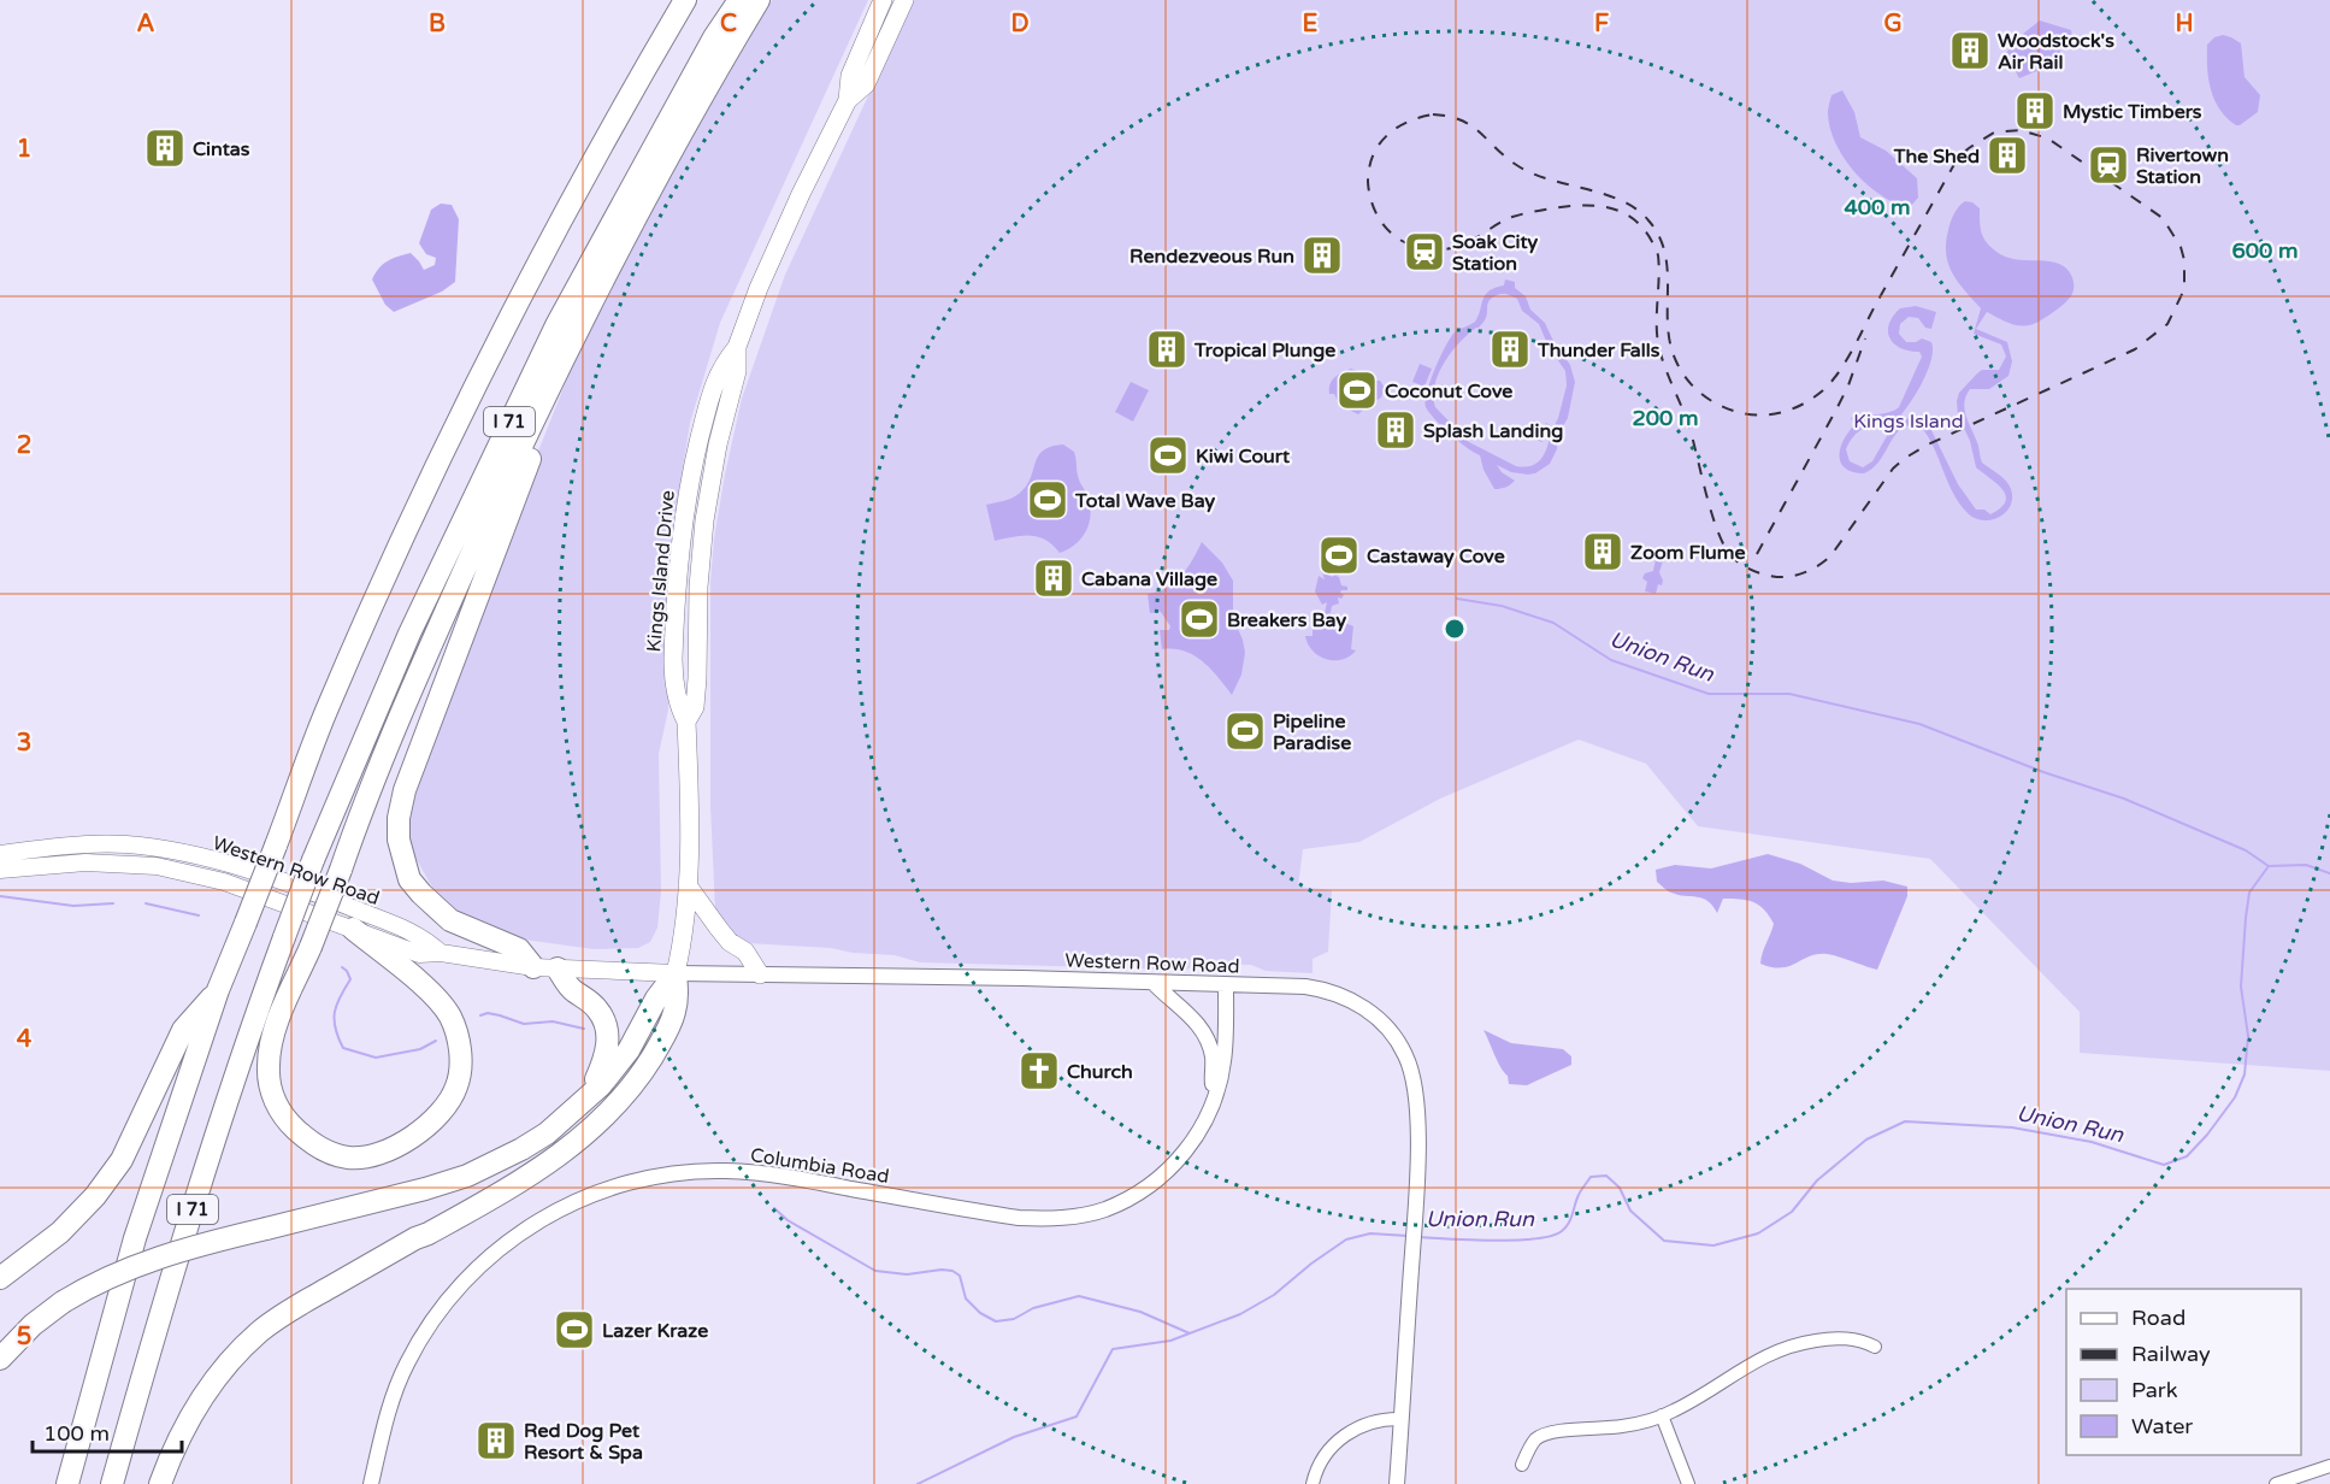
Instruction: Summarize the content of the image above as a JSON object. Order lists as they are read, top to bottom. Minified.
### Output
{"streets":{"highway":["I 71"],"main road":["Kings Island Drive","Western Row Road"],"street":["Columbia Road"]},"crossings":[["Kings Island Drive","Western Row Road"],["Western Row Road","Columbia Road"]],"water":["Union Run"],"parks":["Kings Island"],"places":{"building":["Woodstock's Air Rail","Mystic Timbers","Cintas","The Shed","Rendezveous Run","Tropical Plunge","Thunder Falls","Splash Landing","Zoom Flume","Cabana Village","Red Dog Pet Resort & Spa"],"station":["Rivertown Station","Soak City Station"],"sports":["Coconut Cove","Kiwi Court","Total Wave Bay","Castaway Cove","Breakers Bay","Pipeline Paradise","Lazer Kraze"],"church":["Church"]},"legend":["Road","Railway","Park","Water"],"scale_bar":"100 m","grid":{"columns":["A","B","C","D","E","F","G","H"],"rows":["1","2","3","4","5"]},"rings":["400 m","600 m","200 m"]}
